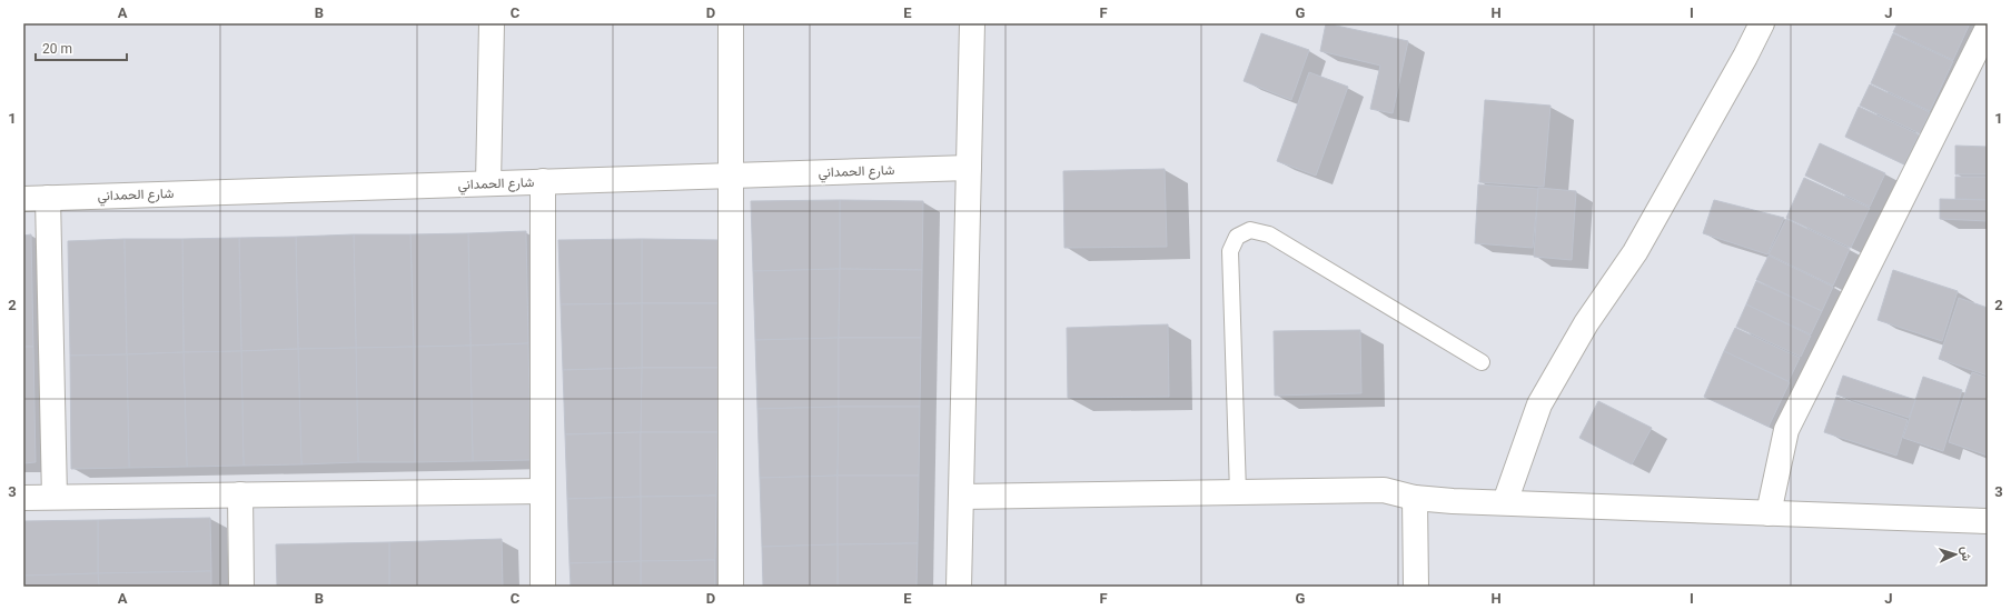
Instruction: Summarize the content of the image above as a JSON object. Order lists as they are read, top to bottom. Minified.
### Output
{"streets":{"street":["شارع الحمداني"]},"scale_bar":"20 m","north":"right","grid":{"columns":["A","B","C","D","E","F","G","H","I","J"],"rows":["1","2","3"]}}
